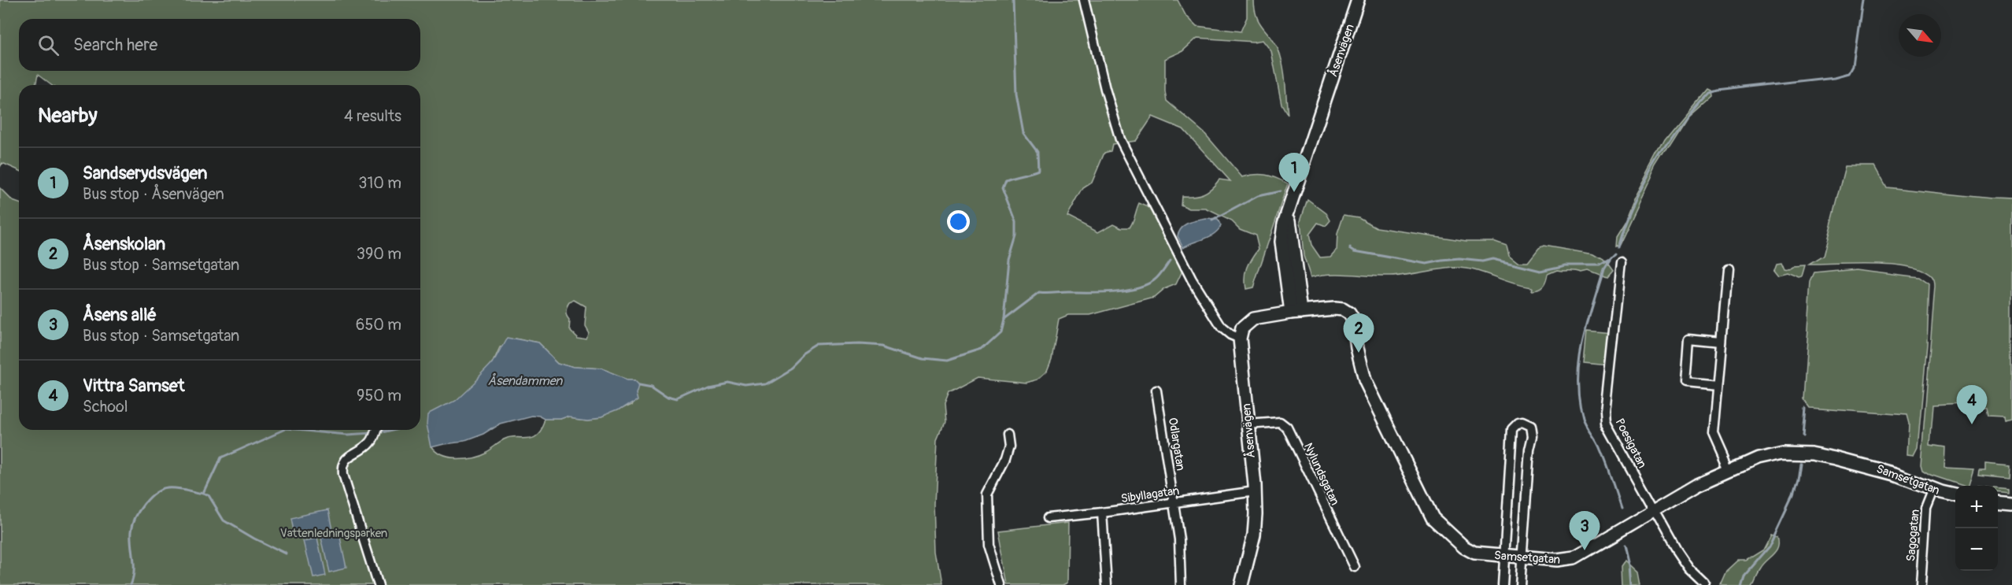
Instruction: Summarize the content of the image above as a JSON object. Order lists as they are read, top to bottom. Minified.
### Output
{"streets":{"street":["Åsenvägen","Poesigatan","Odlargatan","Nylundsgatan","Samsetgatan","Sibyllagatan","Sagogatan"]},"crossings":[["Åsenvägen","Nylundsgatan"],["Åsenvägen","Samsetgatan"],["Åsenvägen","Sibyllagatan"],["Poesigatan","Samsetgatan"],["Odlargatan","Sibyllagatan"],["Samsetgatan","Sagogatan"]],"water":["Åsendammen"],"parks":["Vattenledningsparken"],"north":"bottom right","page":{"search":"Search here","heading":["Nearby","4 results"],"list":[{"mark":"1","name":"Sandserydsvägen","note":"Bus stop · Åsenvägen","value":"310 m"},{"mark":"2","name":"Åsenskolan","note":"Bus stop · Samsetgatan","value":"390 m"},{"mark":"3","name":"Åsens allé","note":"Bus stop · Samsetgatan","value":"650 m"},{"mark":"4","name":"Vittra Samset","note":"School","value":"950 m"}],"pins":["1","2","4","3"],"map_buttons":["+","−"]}}
